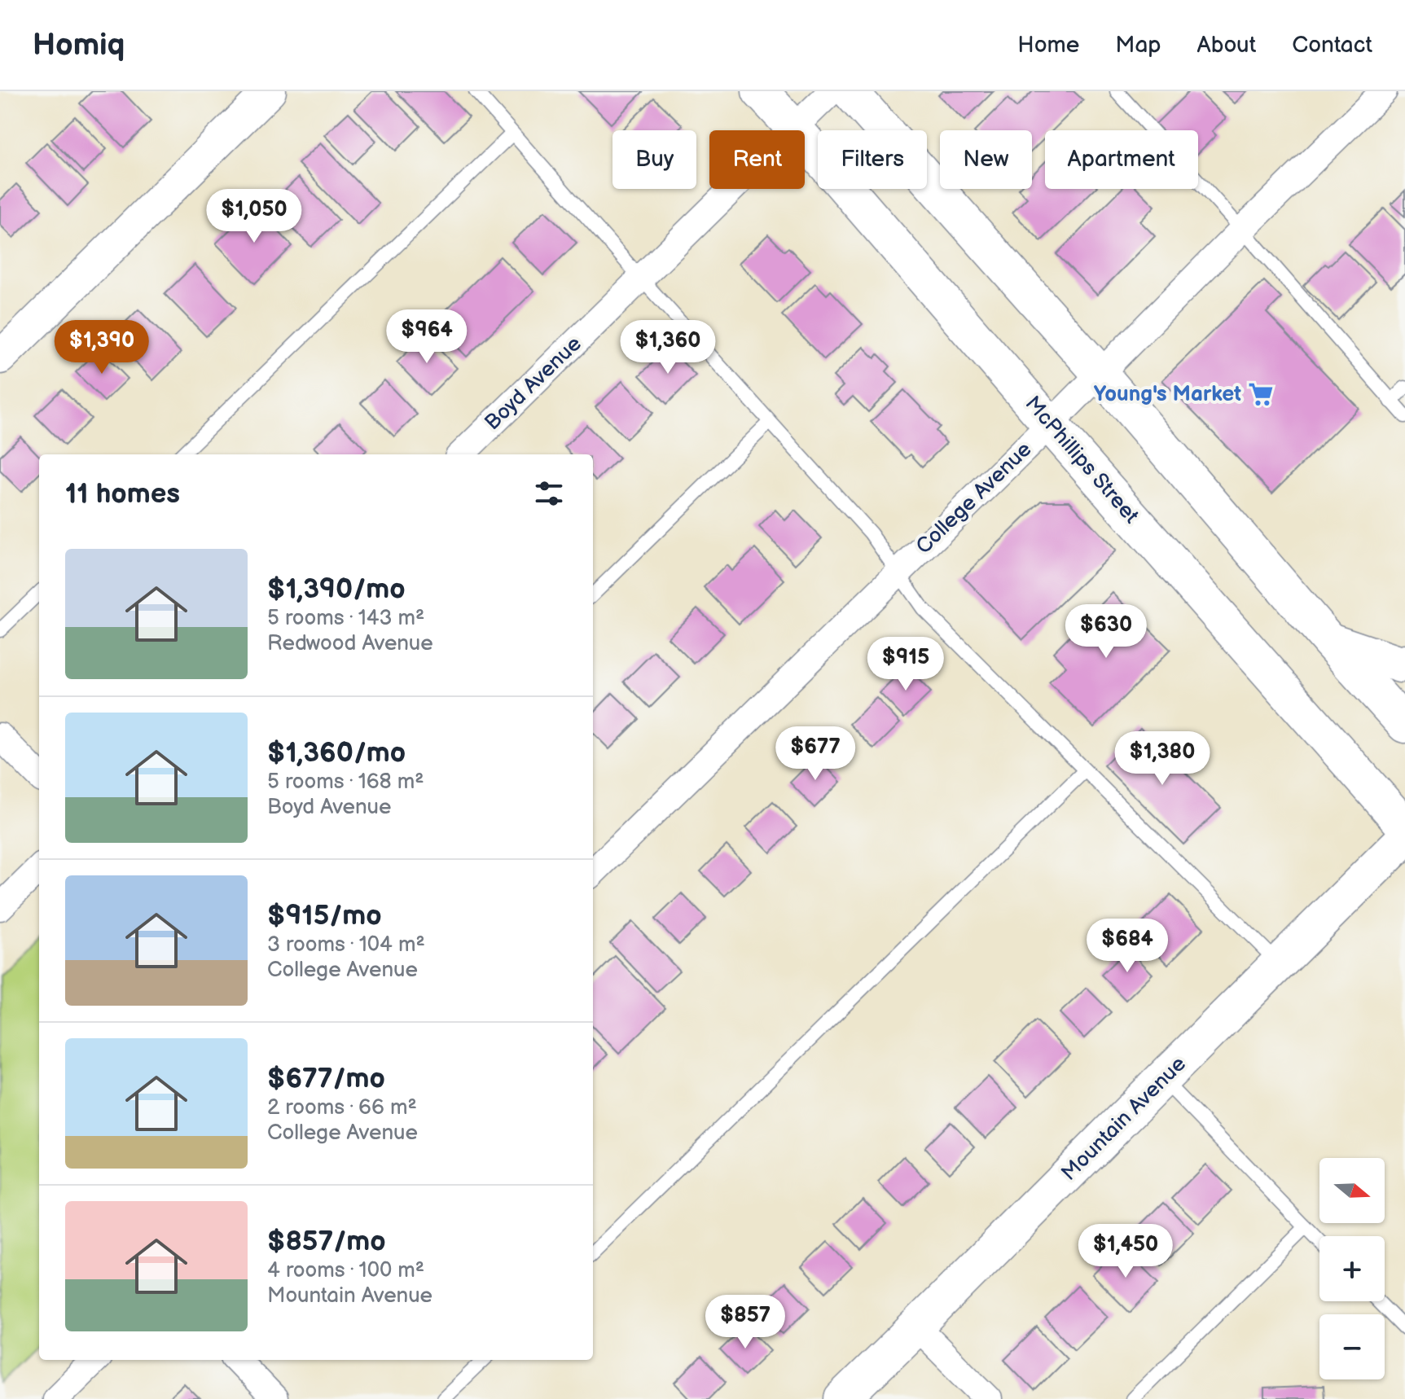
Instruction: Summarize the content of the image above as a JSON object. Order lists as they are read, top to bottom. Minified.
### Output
{"streets":{"main road":["McPhillips Street","Mountain Avenue"],"street":["Boyd Avenue","College Avenue"]},"crossings":[["Boyd Avenue","McPhillips Street"],["McPhillips Street","College Avenue"]],"places":{"supermarket":["Young's Market"]},"north":"right","page":{"header":"Homiq","nav":["Home","Map","About","Contact"],"chip":["Buy","Rent","Filters","New","Apartment"],"price":["$1,050","$964","$1,390","$1,360","$630","$915","$677","$1,380","$684","$1,450","$857"],"heading":"11 homes","list":[{"name":"$1,390/mo","note":"5 rooms · 143 m² · Redwood Avenue"},{"name":"$1,360/mo","note":"5 rooms · 168 m² · Boyd Avenue"},{"name":"$915/mo","note":"3 rooms · 104 m² · College Avenue"},{"name":"$677/mo","note":"2 rooms · 66 m² · College Avenue"},{"name":"$857/mo","note":"4 rooms · 100 m² · Mountain Avenue"}],"map_buttons":["+","−"]}}
